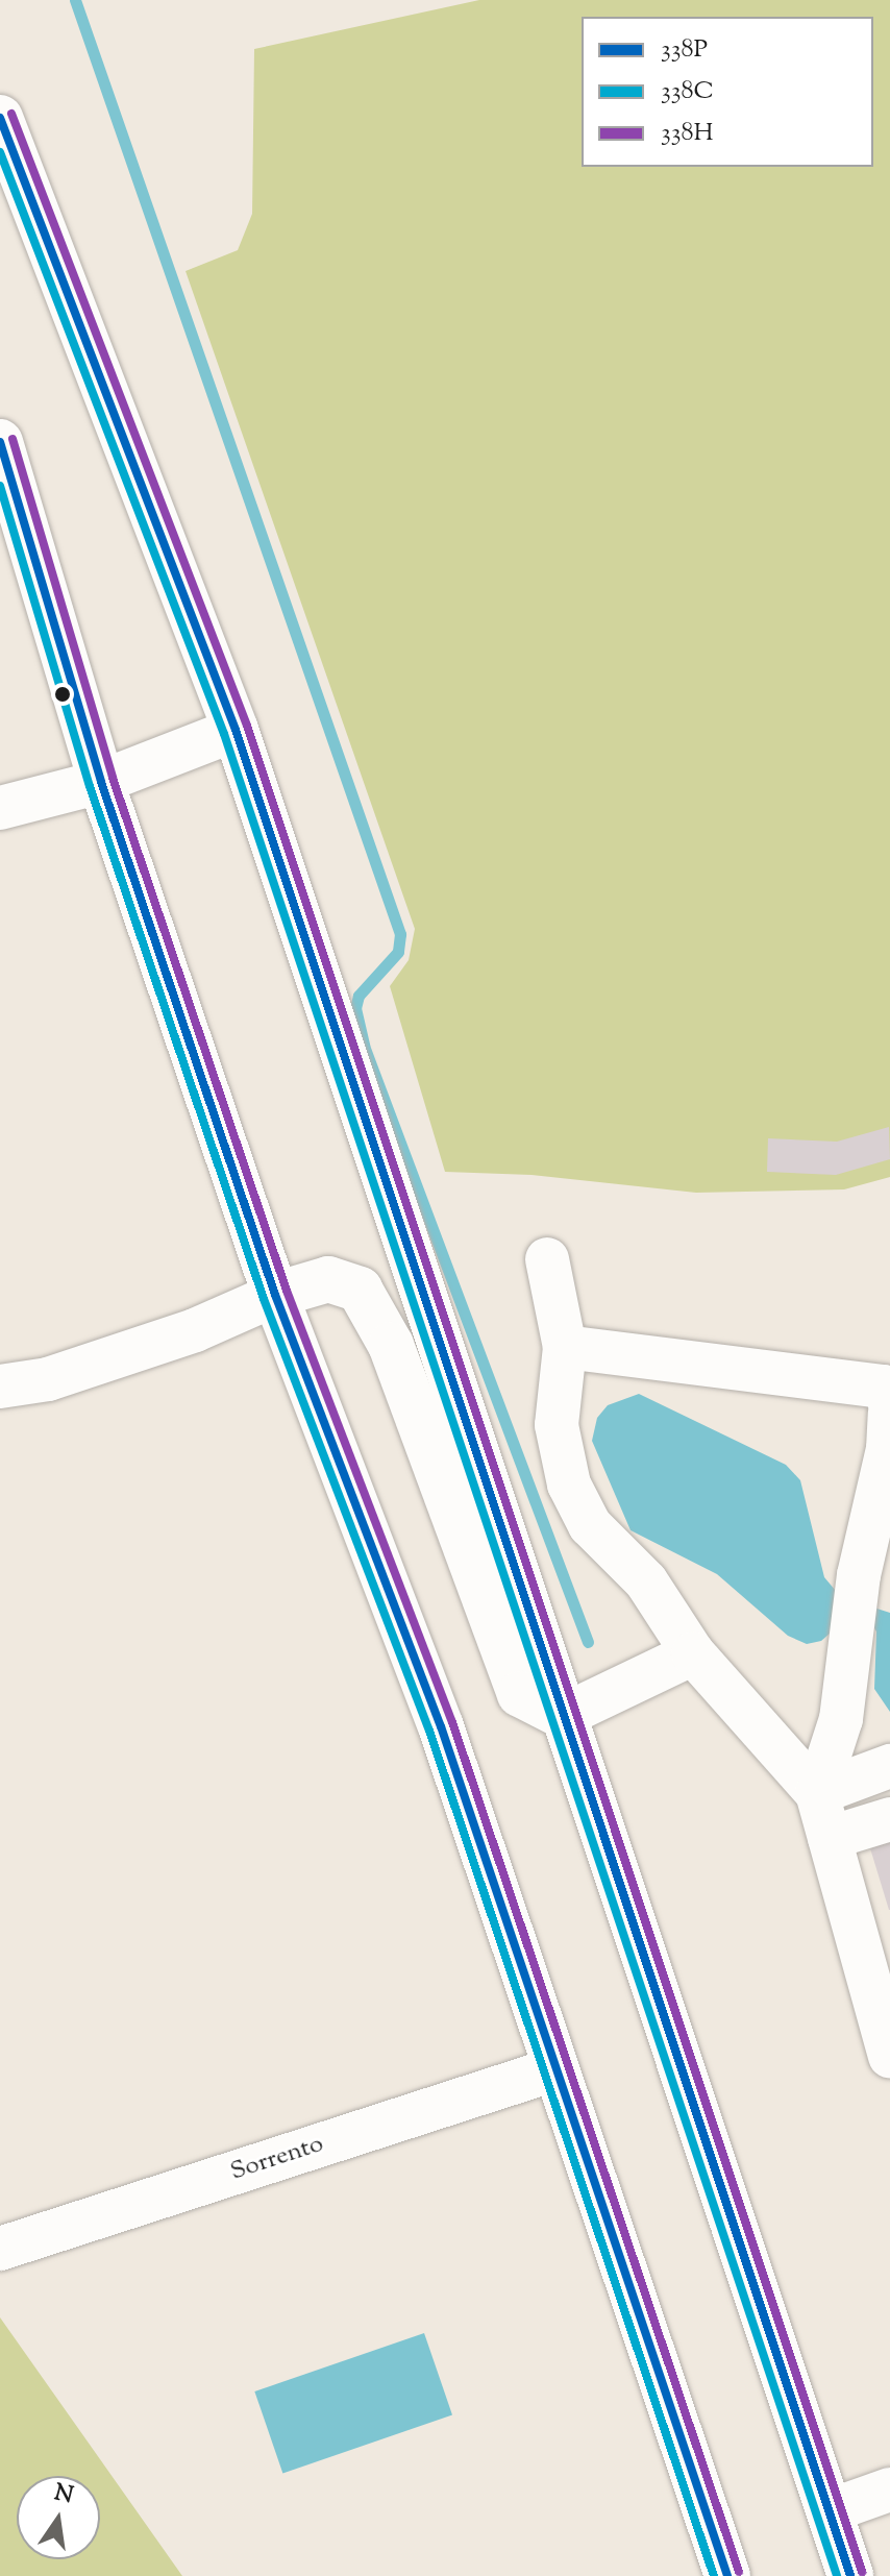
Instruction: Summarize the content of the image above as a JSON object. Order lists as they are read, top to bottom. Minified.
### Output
{"streets":{"street":["Sorrento"]},"lines":["transit line 338H","transit line 338P","transit line 338C"],"legend":["338P","338C","338H"],"north":"top"}
